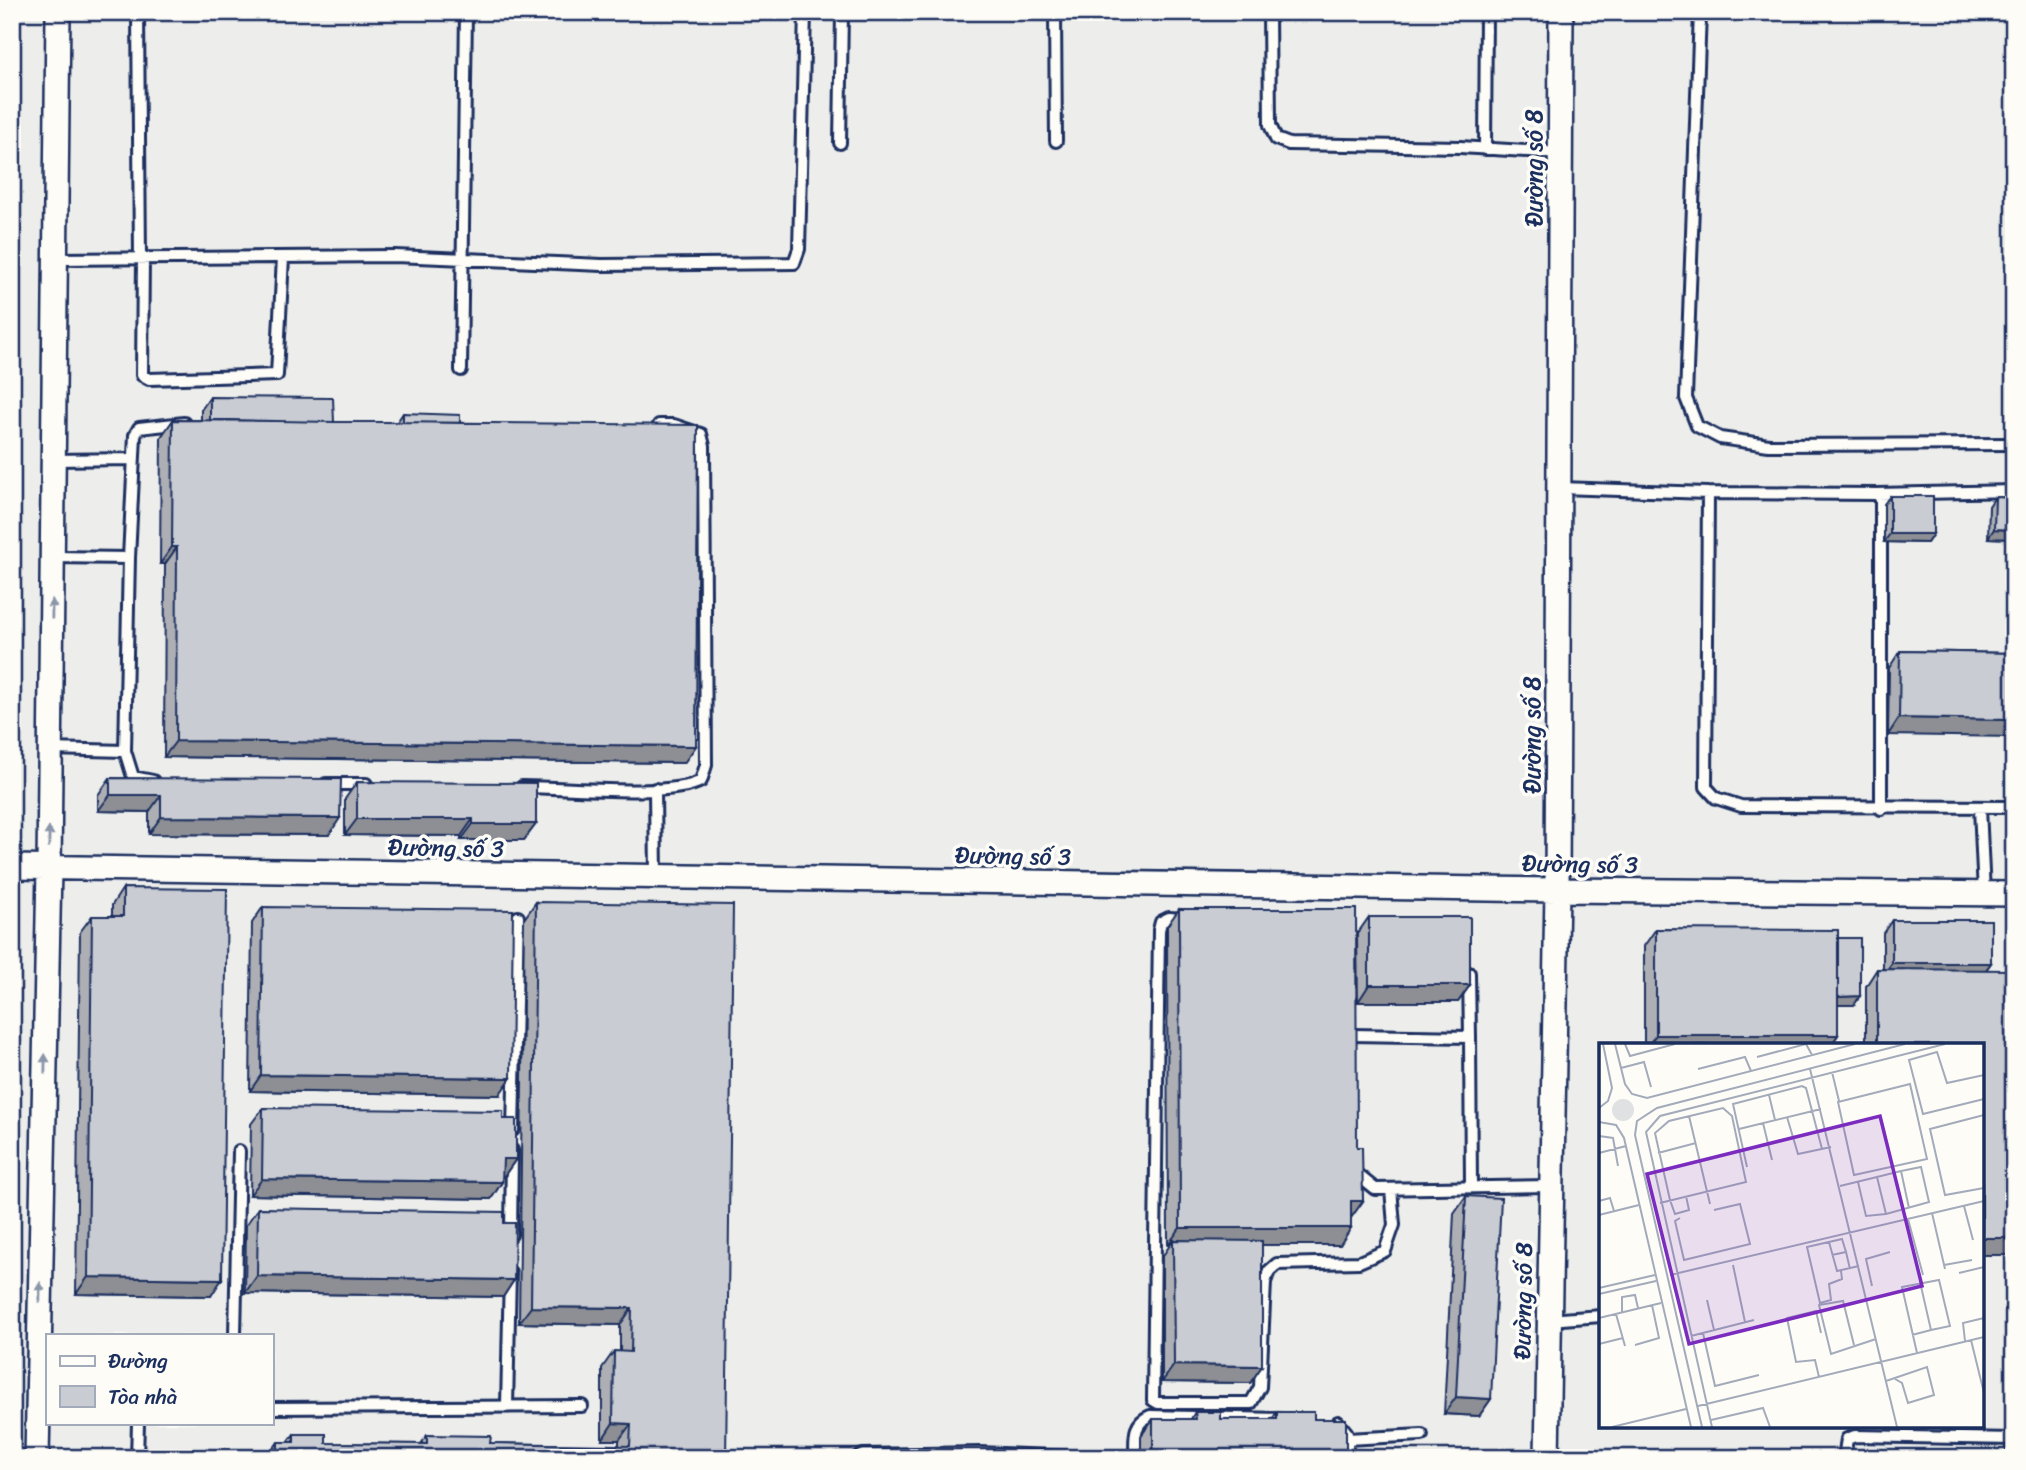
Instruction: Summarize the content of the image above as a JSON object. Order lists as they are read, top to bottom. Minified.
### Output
{"streets":{"street":["Đường số 8","Đường số 3"]},"crossings":[["Đường số 8","Đường số 3"]],"legend":["Đường","Tòa nhà"]}
